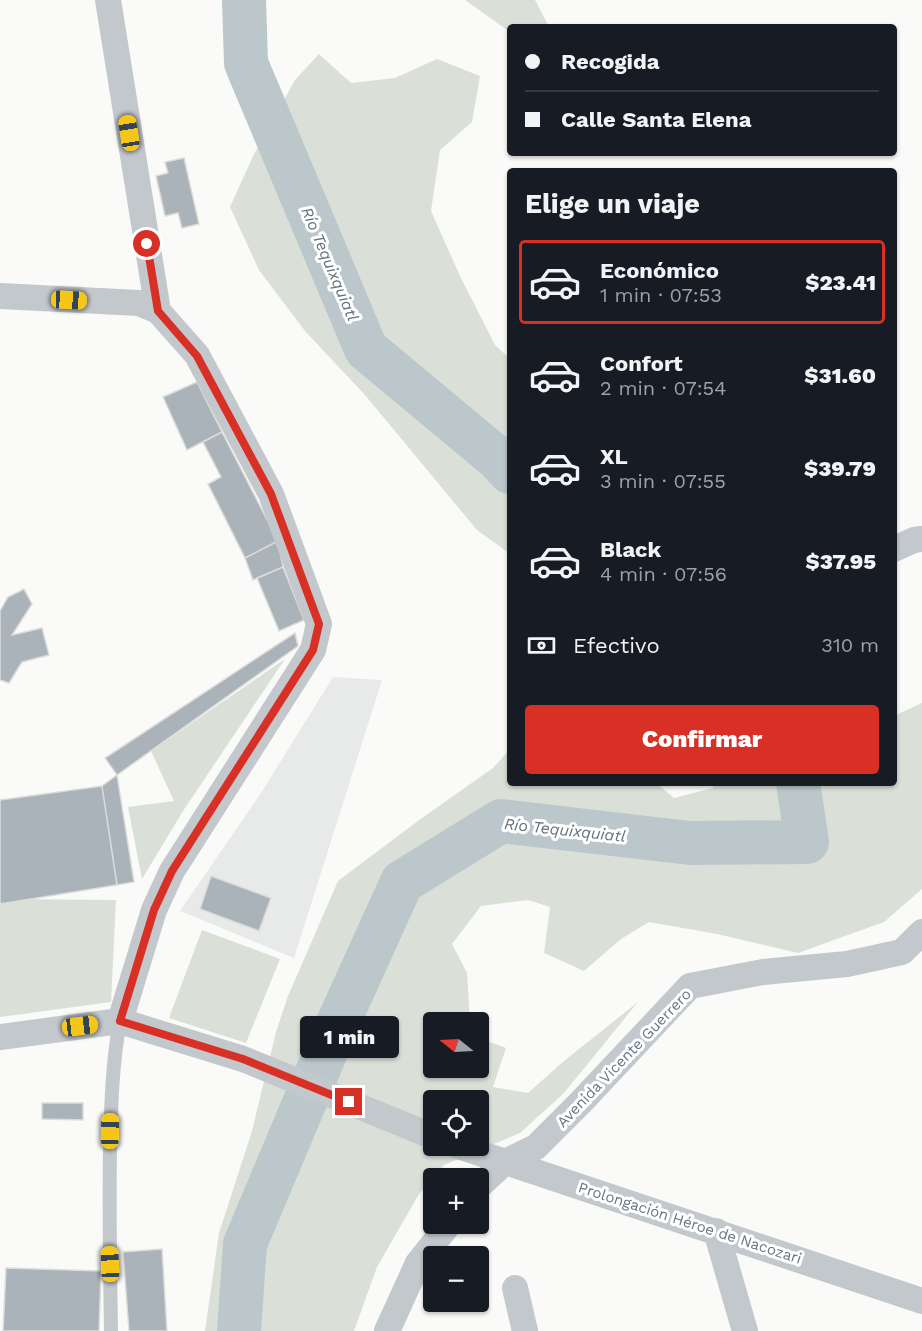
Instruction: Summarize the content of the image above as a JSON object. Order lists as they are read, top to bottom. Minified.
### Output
{"streets":{"street":["Avenida Vicente Guerrero","Prolongación Héroe de Nacozari"]},"crossings":[["Avenida Vicente Guerrero","Prolongación Héroe de Nacozari"]],"water":["Río Tequixquiatl"],"north":"left","page":{"banner":["Recogida","Calle Santa Elena"],"heading":"Elige un viaje","list":[{"name":"Económico","note":"1 min · 07:53","value":"$23.41"},{"name":"Confort","note":"2 min · 07:54","value":"$31.60"},{"name":"XL","note":"3 min · 07:55","value":"$39.79"},{"name":"Black","note":"4 min · 07:56","value":"$37.95"}],"pay":["Efectivo","310 m"],"buttons":"Confirmar","map_buttons":["+","−"],"bubble":"1 min"}}
